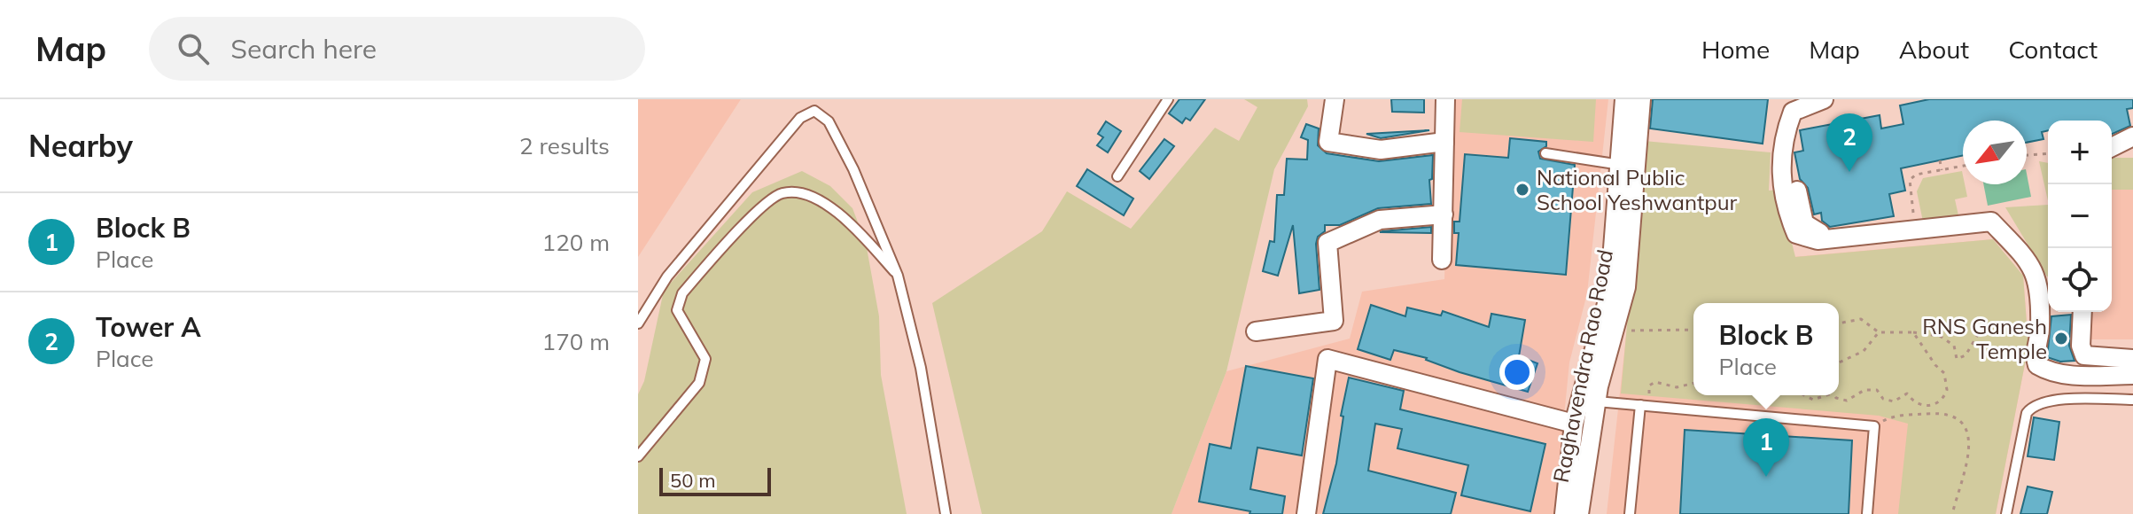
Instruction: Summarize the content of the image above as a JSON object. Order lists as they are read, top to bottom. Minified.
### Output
{"streets":{"street":["Raghavendra Rao Road"]},"places":["National Public School Yeshwantpur","RNS Ganesh Temple"],"scale_bar":"50 m","north":"bottom left","page":{"header":"Map","search":"Search here","nav":["Home","Map","About","Contact"],"heading":["Nearby","2 results"],"pins":["2","1"],"map_buttons":["+","−"],"list":[{"mark":"1","name":"Block B","note":"Place","value":"120 m"},{"mark":"2","name":"Tower A","note":"Place","value":"170 m"}],"popup":["Block B","Place"],"scale":"50 m"}}
